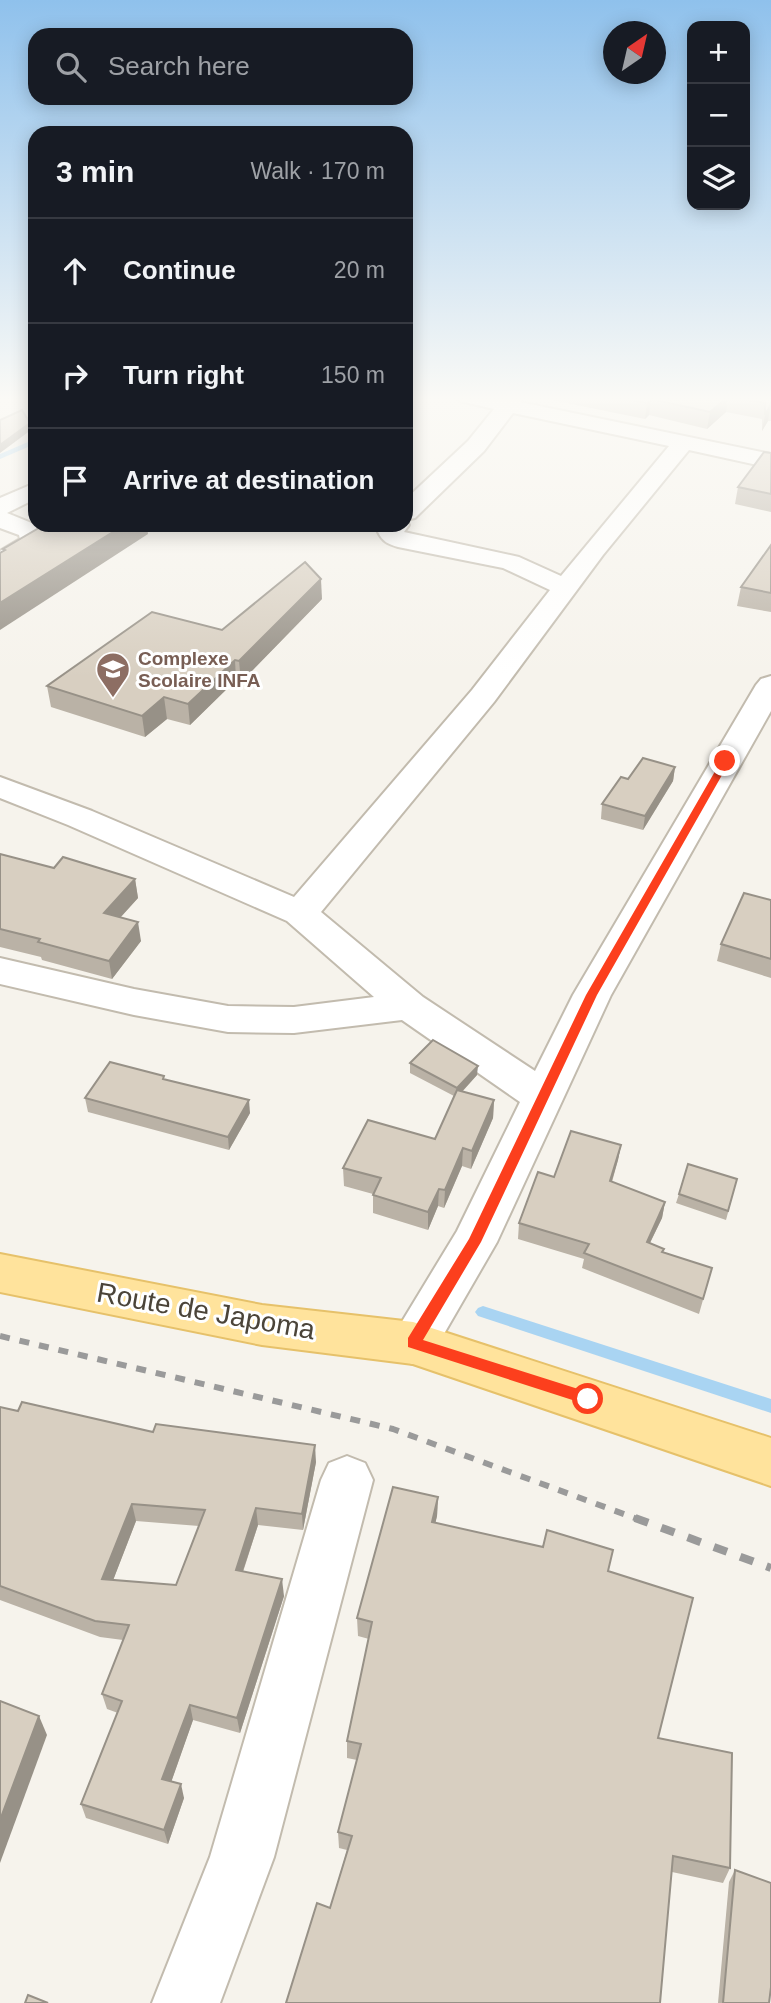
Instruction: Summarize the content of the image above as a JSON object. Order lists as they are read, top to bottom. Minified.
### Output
{"streets":{"main road":["Route de Japoma"]},"places":{"school or university":["Complexe Scolaire INFA"]},"north":"top right","page":{"map_buttons":["+","−"],"search":"Search here","heading":["3 min","Walk · 170 m"],"list":[["Continue","20 m"],["Turn right","150 m"],"Arrive at destination"]}}
